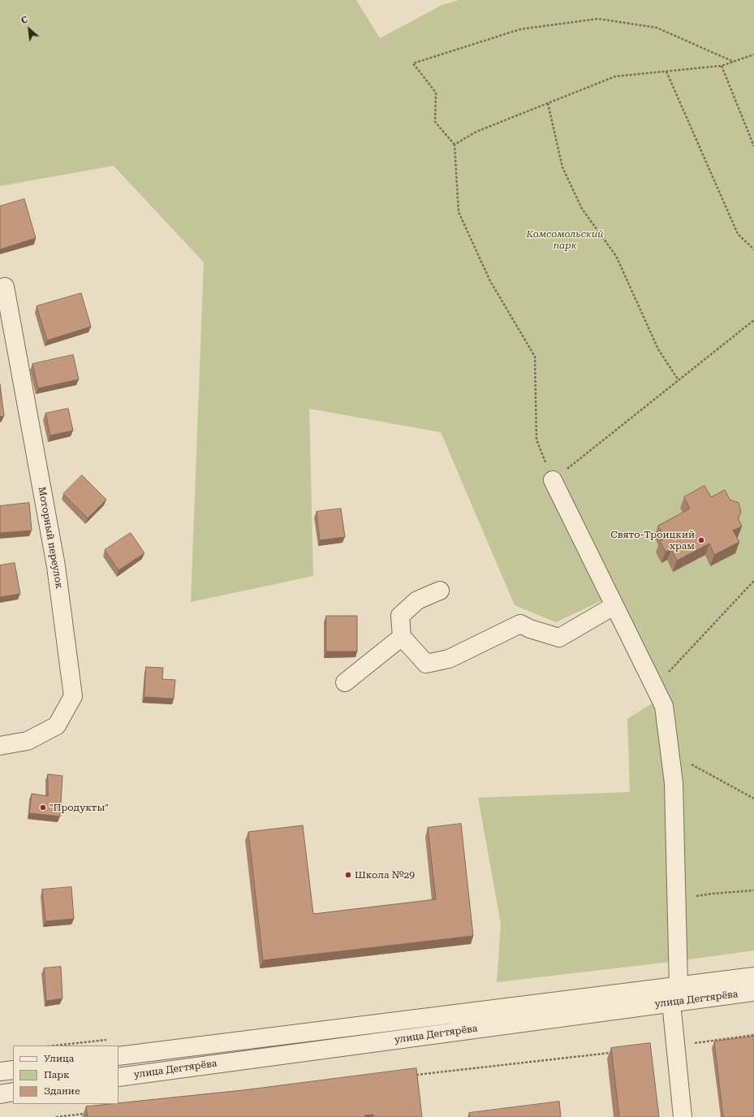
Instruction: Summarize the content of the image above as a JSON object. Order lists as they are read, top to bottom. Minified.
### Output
{"streets":{"street":["Моторный переулок","улица Дегтярёва"]},"parks":["Комсомольский парк"],"places":["Свято-Троицкий храм","\"Продукты\"","Школа №29"],"legend":["Улица","Парк","Здание"],"north":"top left"}
